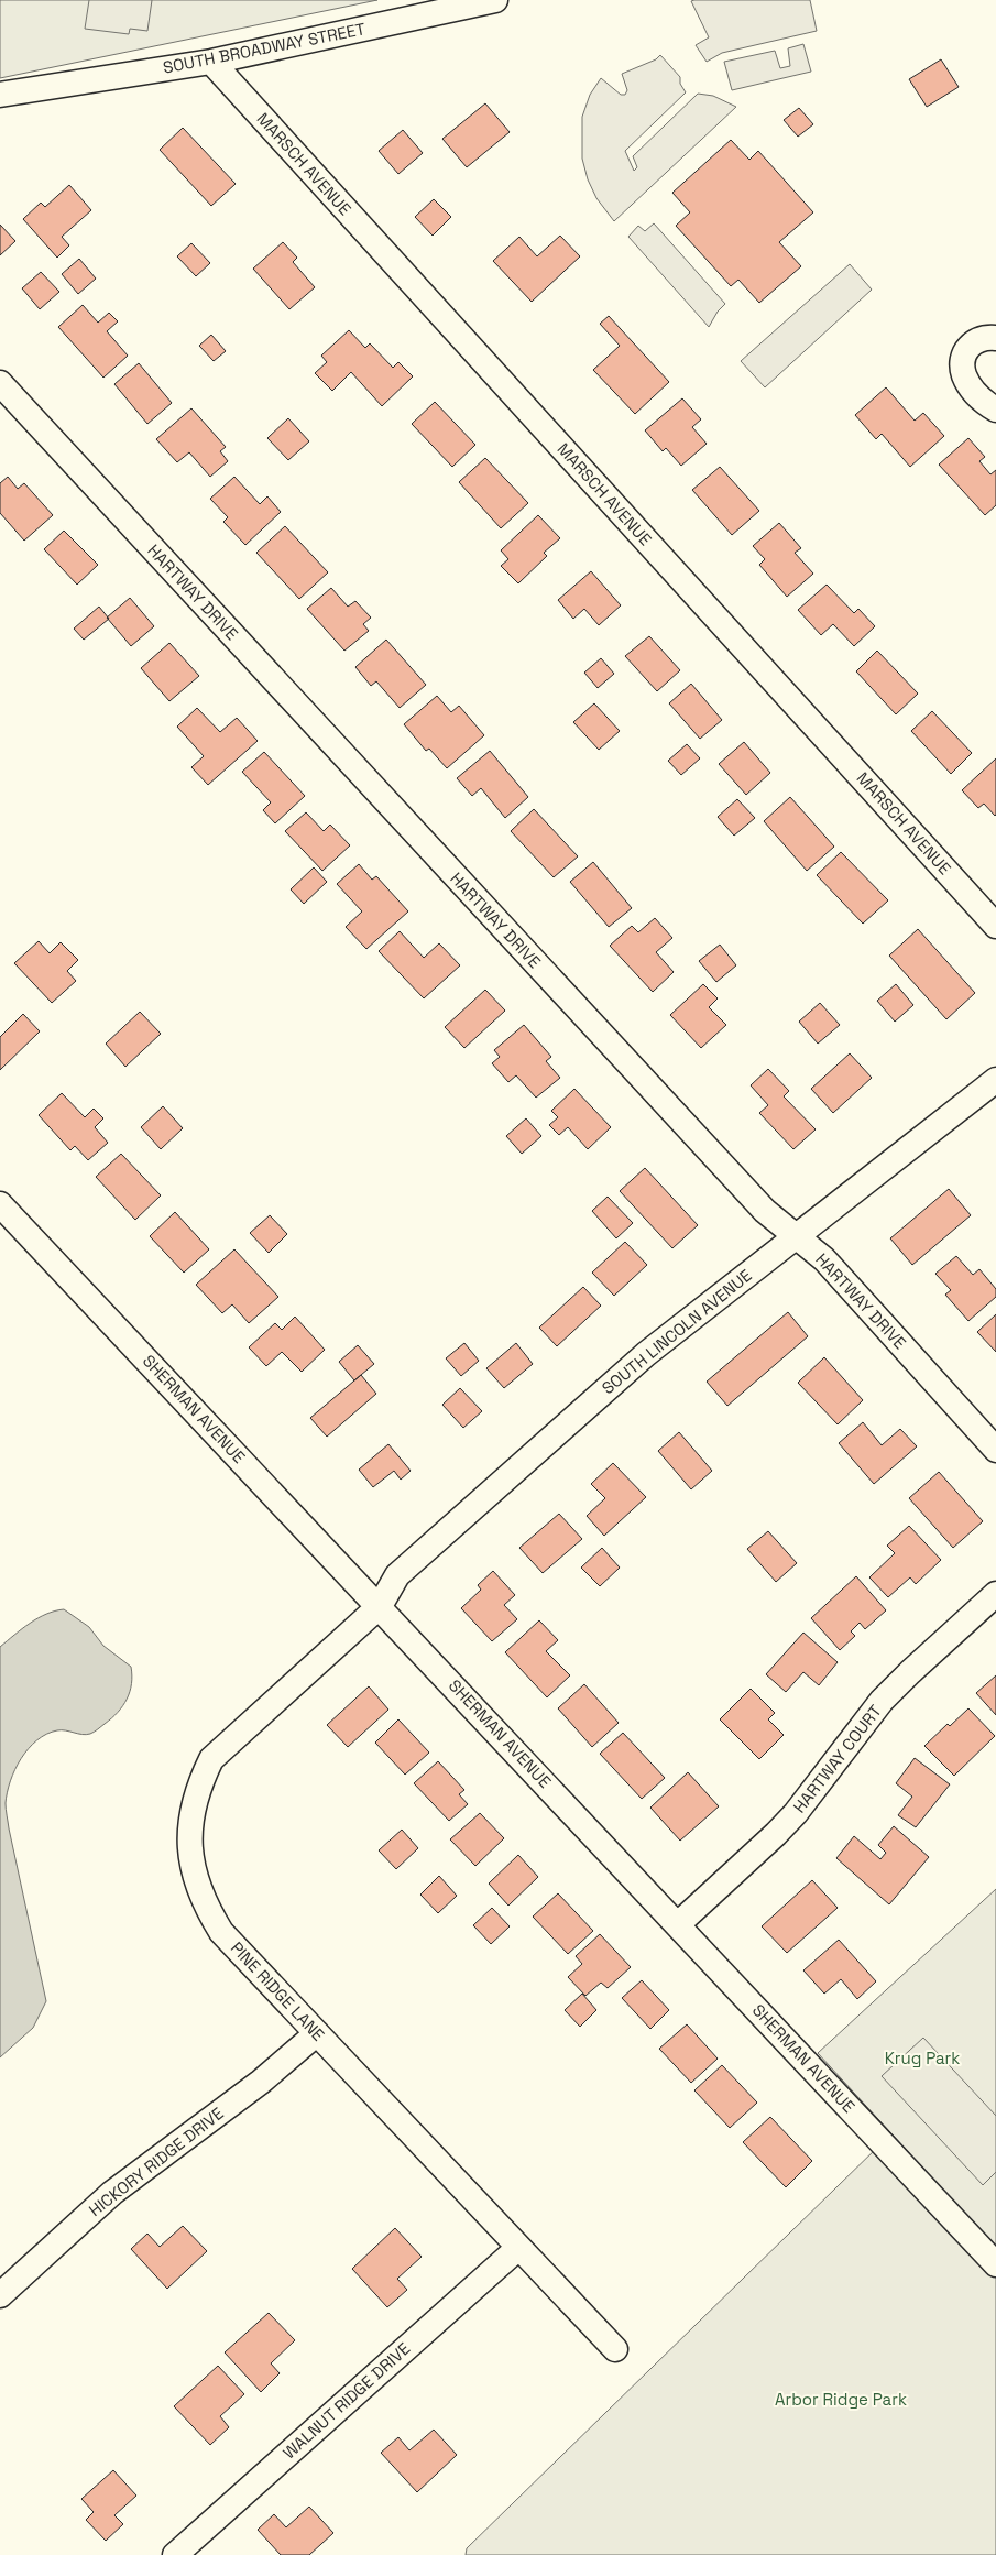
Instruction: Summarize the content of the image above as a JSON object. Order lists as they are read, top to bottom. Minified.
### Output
{"streets":{"street":["SOUTH BROADWAY STREET","MARSCH AVENUE","HARTWAY DRIVE","SOUTH LINCOLN AVENUE","SHERMAN AVENUE","HARTWAY COURT","PINE RIDGE LANE","HICKORY RIDGE DRIVE","WALNUT RIDGE DRIVE"]},"crossings":[["SOUTH BROADWAY STREET","MARSCH AVENUE"],["HARTWAY DRIVE","SOUTH LINCOLN AVENUE"],["SOUTH LINCOLN AVENUE","SHERMAN AVENUE"],["SOUTH LINCOLN AVENUE","PINE RIDGE LANE"],["SHERMAN AVENUE","HARTWAY COURT"],["SHERMAN AVENUE","PINE RIDGE LANE"],["PINE RIDGE LANE","HICKORY RIDGE DRIVE"],["PINE RIDGE LANE","WALNUT RIDGE DRIVE"]],"parks":["Krug Park","Arbor Ridge Park"]}
